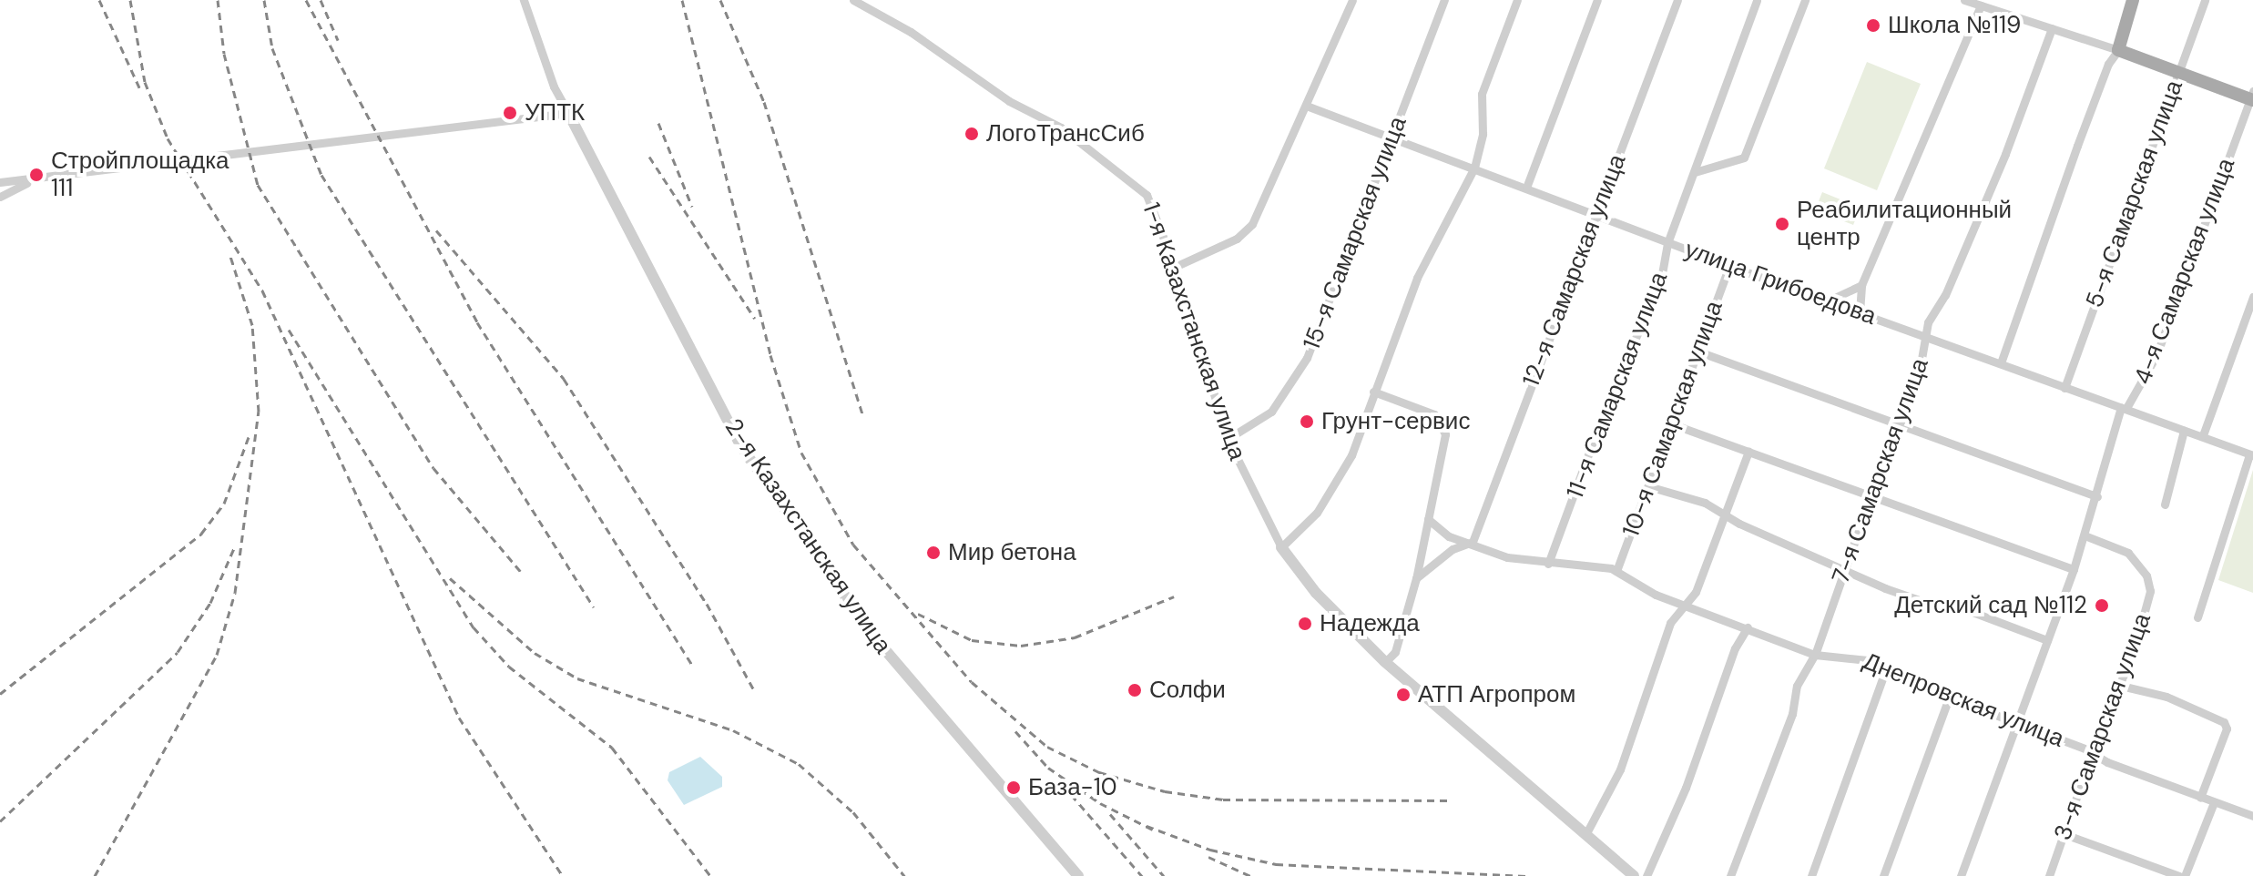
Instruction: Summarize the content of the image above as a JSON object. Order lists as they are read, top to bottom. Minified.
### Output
{"streets":{"street":["5-я Самарская улица","15-я Самарская улица","12-я Самарская улица","4-я Самарская улица","улица Грибоедова","1-я Казахстанская улица","11-я Самарская улица","10-я Самарская улица","7-я Самарская улица","2-я Казахстанская улица","Днепровская улица","3-я Самарская улица"]},"crossings":[["5-я Самарская улица","улица Грибоедова"],["15-я Самарская улица","улица Грибоедова"],["15-я Самарская улица","1-я Казахстанская улица"],["12-я Самарская улица","улица Грибоедова"],["12-я Самарская улица","Днепровская улица"],["4-я Самарская улица","улица Грибоедова"],["4-я Самарская улица","Днепровская улица"],["4-я Самарская улица","3-я Самарская улица"],["улица Грибоедова","11-я Самарская улица"],["улица Грибоедова","10-я Самарская улица"],["улица Грибоедова","7-я Самарская улица"],["11-я Самарская улица","Днепровская улица"],["10-я Самарская улица","Днепровская улица"],["7-я Самарская улица","Днепровская улица"],["Днепровская улица","3-я Самарская улица"]],"places":["Школа №119","УПТК","ЛогоТрансСиб","Стройплощадка 111","Реабилитационный центр","Грунт-сервис","Мир бетона","Детский сад №112","Надежда","Солфи","АТП Агропром","База-10"]}
